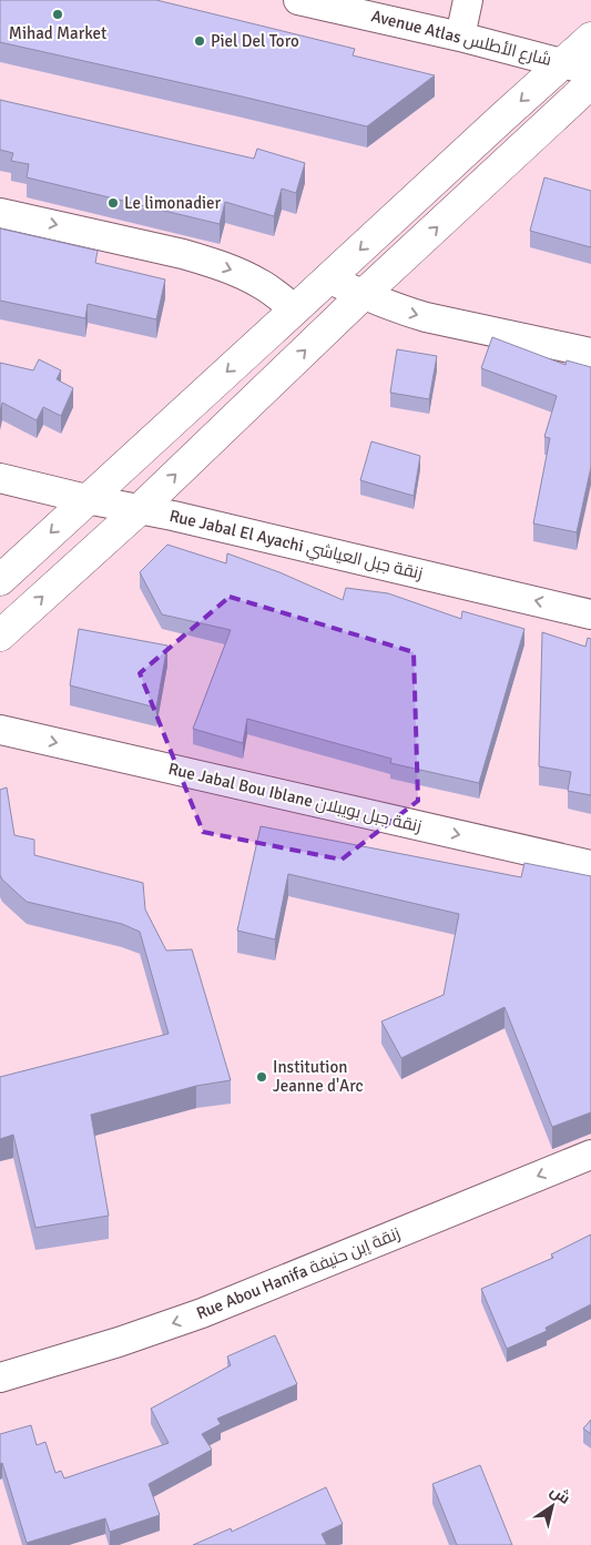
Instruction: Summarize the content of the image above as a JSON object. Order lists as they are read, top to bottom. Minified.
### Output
{"streets":{"street":["Avenue Atlas شارع الأطلس","Rue Jabal El Ayachi زنقة جبل العياشي","Rue Jabal Bou Iblane زنقة جبل بويبلان","Rue Abou Hanifa زنقة اٍبن حنيفة"]},"one_way":["Rue Jabal Bou Iblane زنقة جبل بويبلان","Rue Abou Hanifa زنقة اٍبن حنيفة"],"places":["Mihad Market","Piel Del Toro","Le limonadier","Institution Jeanne d'Arc"],"north":"top right"}
